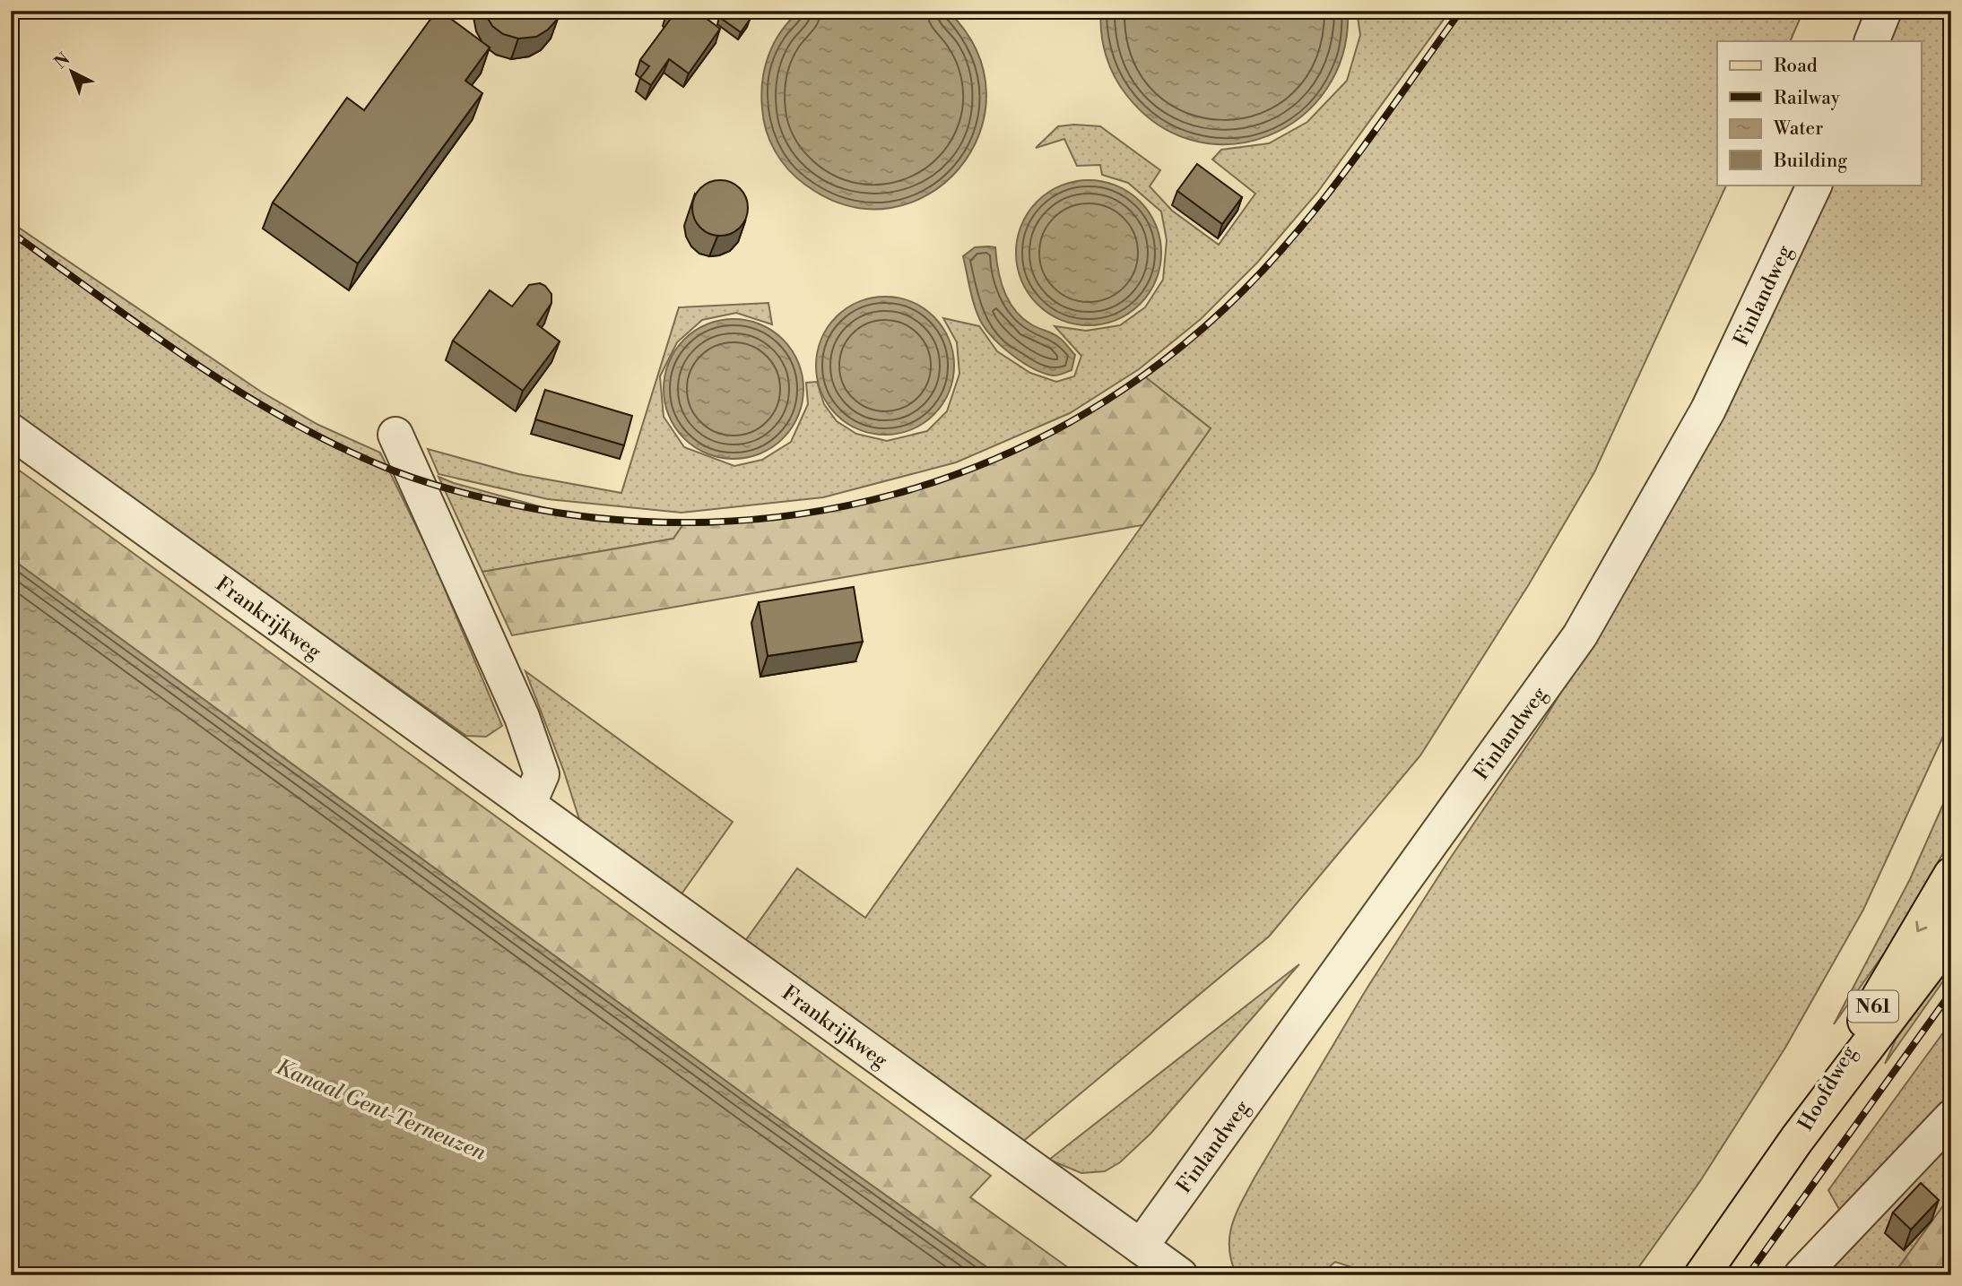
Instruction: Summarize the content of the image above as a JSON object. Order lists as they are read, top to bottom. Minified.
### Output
{"streets":{"main road":["N61","Hoofdweg"],"street":["Finlandweg","Frankrijkweg"]},"crossings":[["Finlandweg","Frankrijkweg"]],"water":["Kanaal Gent-Terneuzen"],"legend":["Road","Railway","Water","Building"],"north":"top left"}
